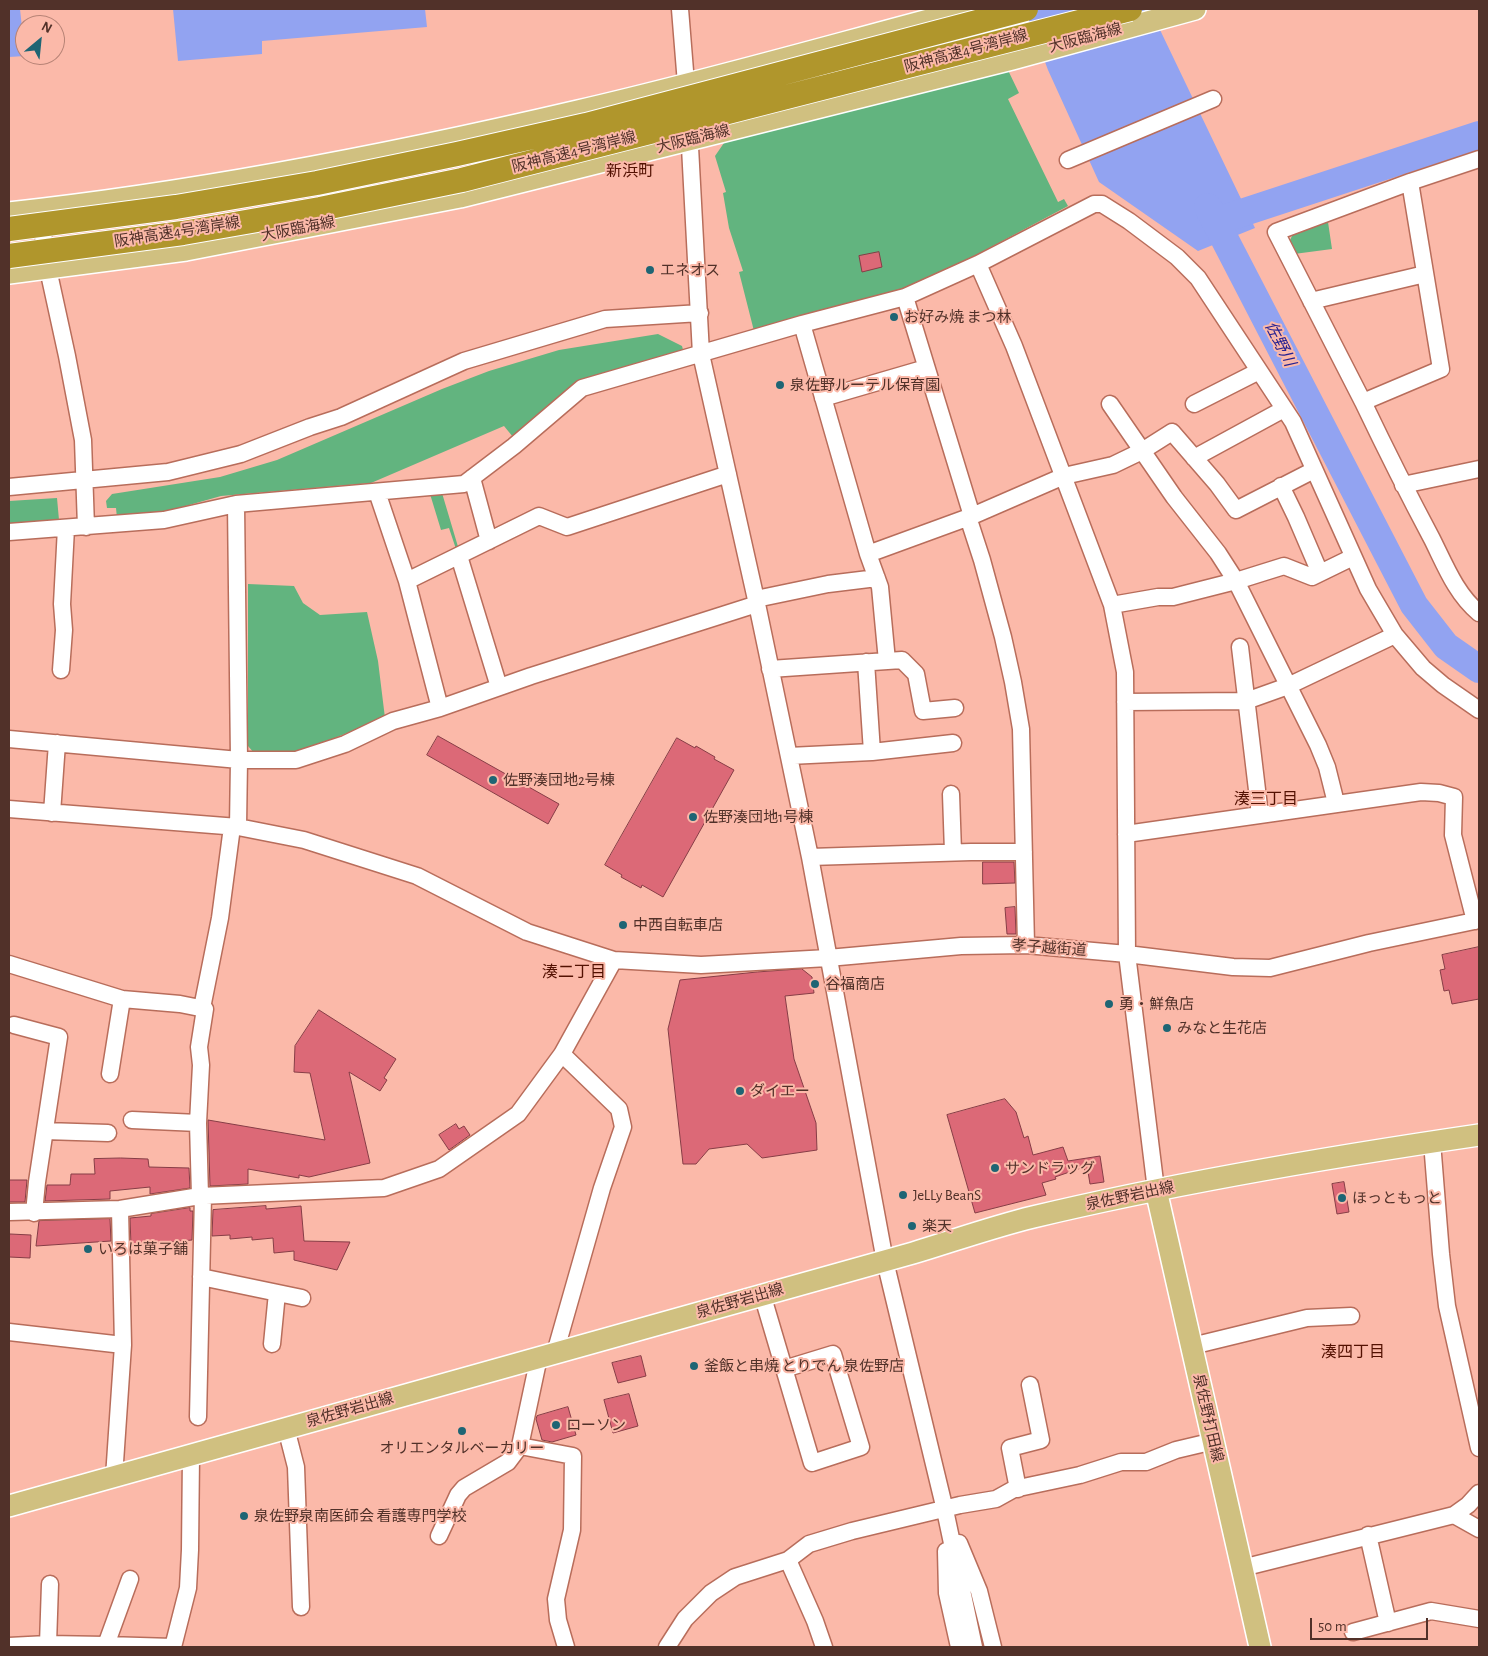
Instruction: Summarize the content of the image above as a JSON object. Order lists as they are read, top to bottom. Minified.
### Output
{"streets":{"highway":["阪神高速4号湾岸線"],"main road":["大阪臨海線","泉佐野岩出線","泉佐野打田線"],"street":["孝子越街道"]},"crossings":[["泉佐野岩出線","泉佐野打田線"]],"districts":["新浜町","湊三丁目","湊二丁目","湊四丁目"],"water":["佐野川"],"places":["エネオス","お好み焼 まつ林","泉佐野ルーテル保育園","佐野湊団地2号棟","佐野湊団地1号棟","中西自転車店","谷福商店","勇・鮮魚店","みなと生花店","ダイエー","サンドラッグ","JeLLy BeanS","ほっともっと","楽天","いろは菓子舗","釜飯と串焼 とりでん 泉佐野店","ローソン","オリエンタルベーカリー","泉佐野泉南医師会 看護専門学校"],"scale_bar":"50 m","north":"top right"}
